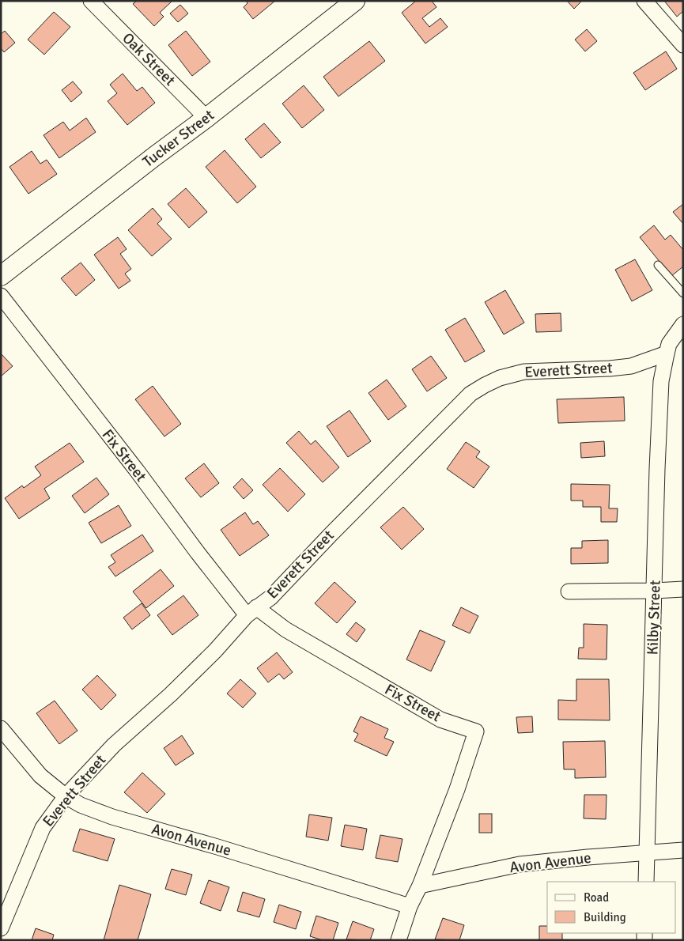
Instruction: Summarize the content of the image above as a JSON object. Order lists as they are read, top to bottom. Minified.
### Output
{"streets":{"street":["Oak Street","Tucker Street","Everett Street","Fix Street","Kilby Street","Avon Avenue"]},"crossings":[["Oak Street","Tucker Street"],["Everett Street","Fix Street"],["Everett Street","Kilby Street"],["Everett Street","Avon Avenue"],["Fix Street","Avon Avenue"],["Kilby Street","Avon Avenue"]],"legend":["Road","Building"]}
